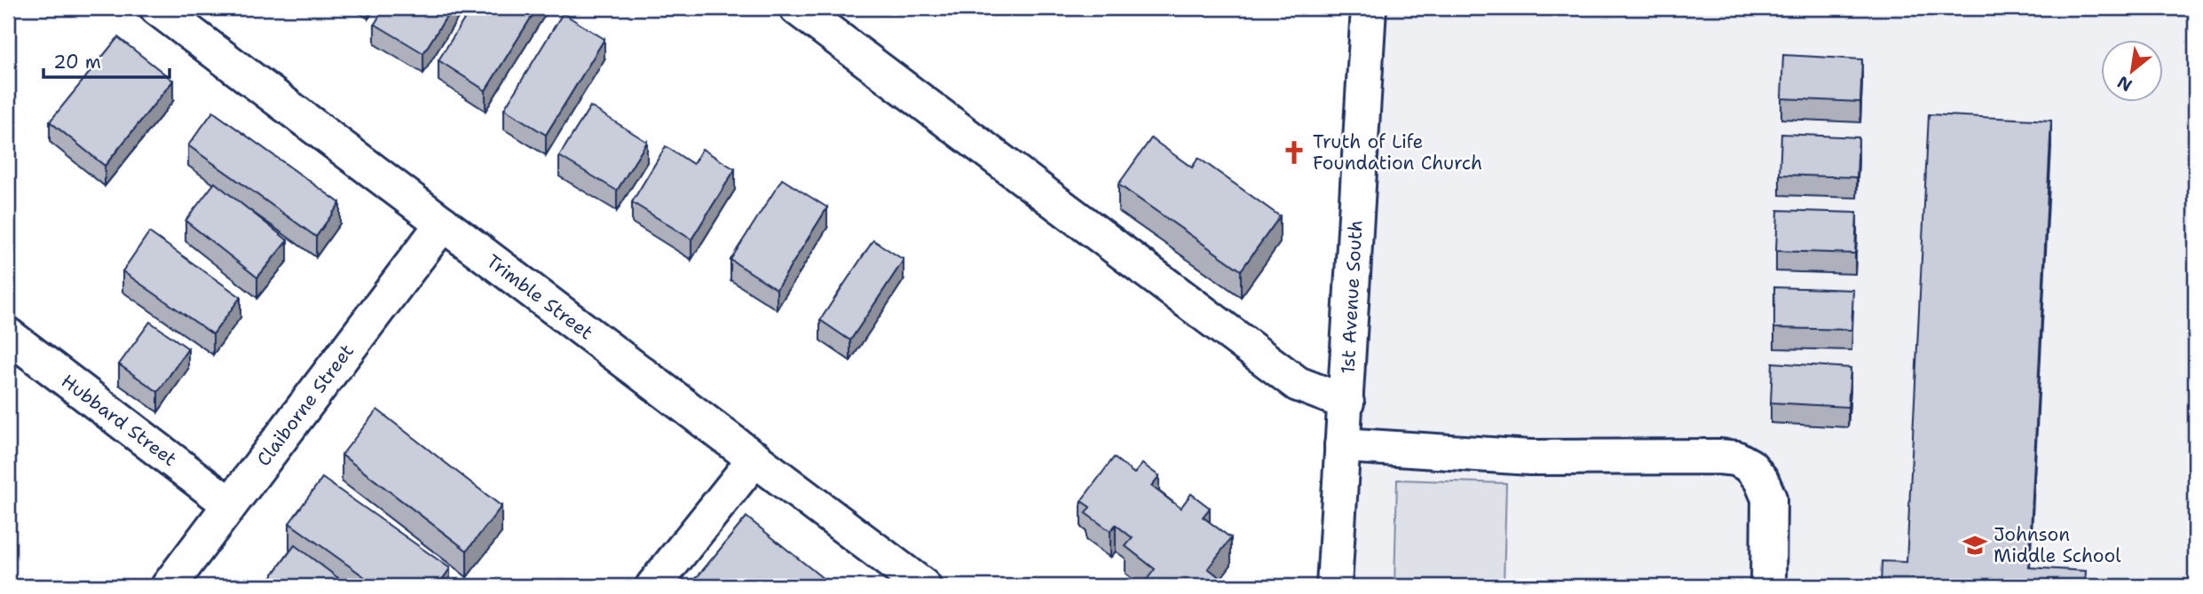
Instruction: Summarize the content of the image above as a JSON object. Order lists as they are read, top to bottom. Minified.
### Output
{"streets":{"street":["Trimble Street","1st Avenue South","Claiborne Street","Hubbard Street"]},"crossings":[["Trimble Street","Claiborne Street"],["Claiborne Street","Hubbard Street"]],"places":{"church":["Truth of Life Foundation Church"],"school or university":["Johnson Middle School"]},"scale_bar":"20 m","north":"bottom left"}
